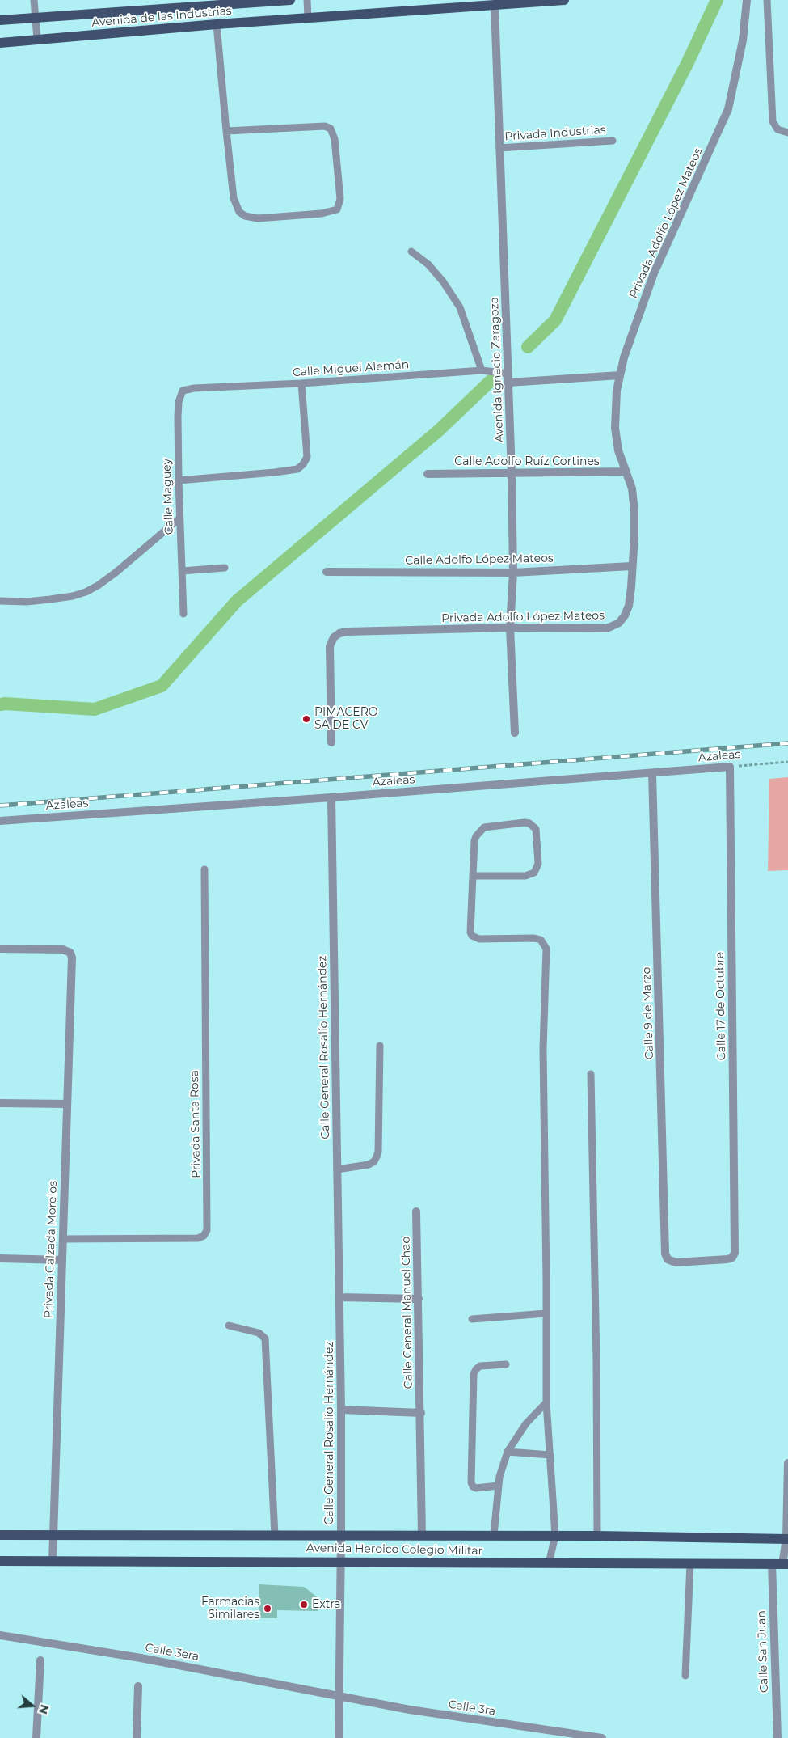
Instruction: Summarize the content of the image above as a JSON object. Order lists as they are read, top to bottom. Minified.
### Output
{"streets":{"main road":["Avenida de las Industrias","Avenida Heroico Colegio Militar"],"street":["Privada Adolfo López Mateos","Avenida Ignacio Zaragoza","Calle Adolfo Ruíz Cortines","Calle Adolfo López Mateos","Azaleas","Calle 17 de Octubre","Calle 9 de Marzo","Calle General Rosalío Hernández","Privada Calzada Morelos","Calle General Manuel Chao","Calle San Juan","Calle 3era","Calle 3ra"],"lane":["Privada Industrias","Calle Miguel Alemán","Calle Maguey","Privada Santa Rosa"]},"crossings":[["Avenida de las Industrias","Avenida Ignacio Zaragoza"],["Privada Industrias","Avenida Ignacio Zaragoza"],["Privada Adolfo López Mateos","Avenida Ignacio Zaragoza"],["Privada Adolfo López Mateos","Calle Adolfo Ruíz Cortines"],["Privada Adolfo López Mateos","Calle Adolfo López Mateos"],["Calle Miguel Alemán","Avenida Ignacio Zaragoza"],["Calle Miguel Alemán","Calle Maguey"],["Avenida Ignacio Zaragoza","Calle Adolfo Ruíz Cortines"],["Avenida Ignacio Zaragoza","Calle Adolfo López Mateos"],["Azaleas","Calle 17 de Octubre"],["Azaleas","Calle 9 de Marzo"],["Azaleas","Calle General Rosalío Hernández"],["Calle 17 de Octubre","Calle 9 de Marzo"],["Calle General Rosalío Hernández","Avenida Heroico Colegio Militar"],["Calle General Rosalío Hernández","Calle 3era"],["Calle General Rosalío Hernández","Calle 3ra"],["Privada Santa Rosa","Privada Calzada Morelos"],["Privada Calzada Morelos","Avenida Heroico Colegio Militar"],["Calle General Manuel Chao","Avenida Heroico Colegio Militar"],["Avenida Heroico Colegio Militar","Calle San Juan"],["Calle 3era","Calle 3ra"]],"places":["PIMACERO SA DE CV","Extra","Farmacias Similares"],"north":"right"}
